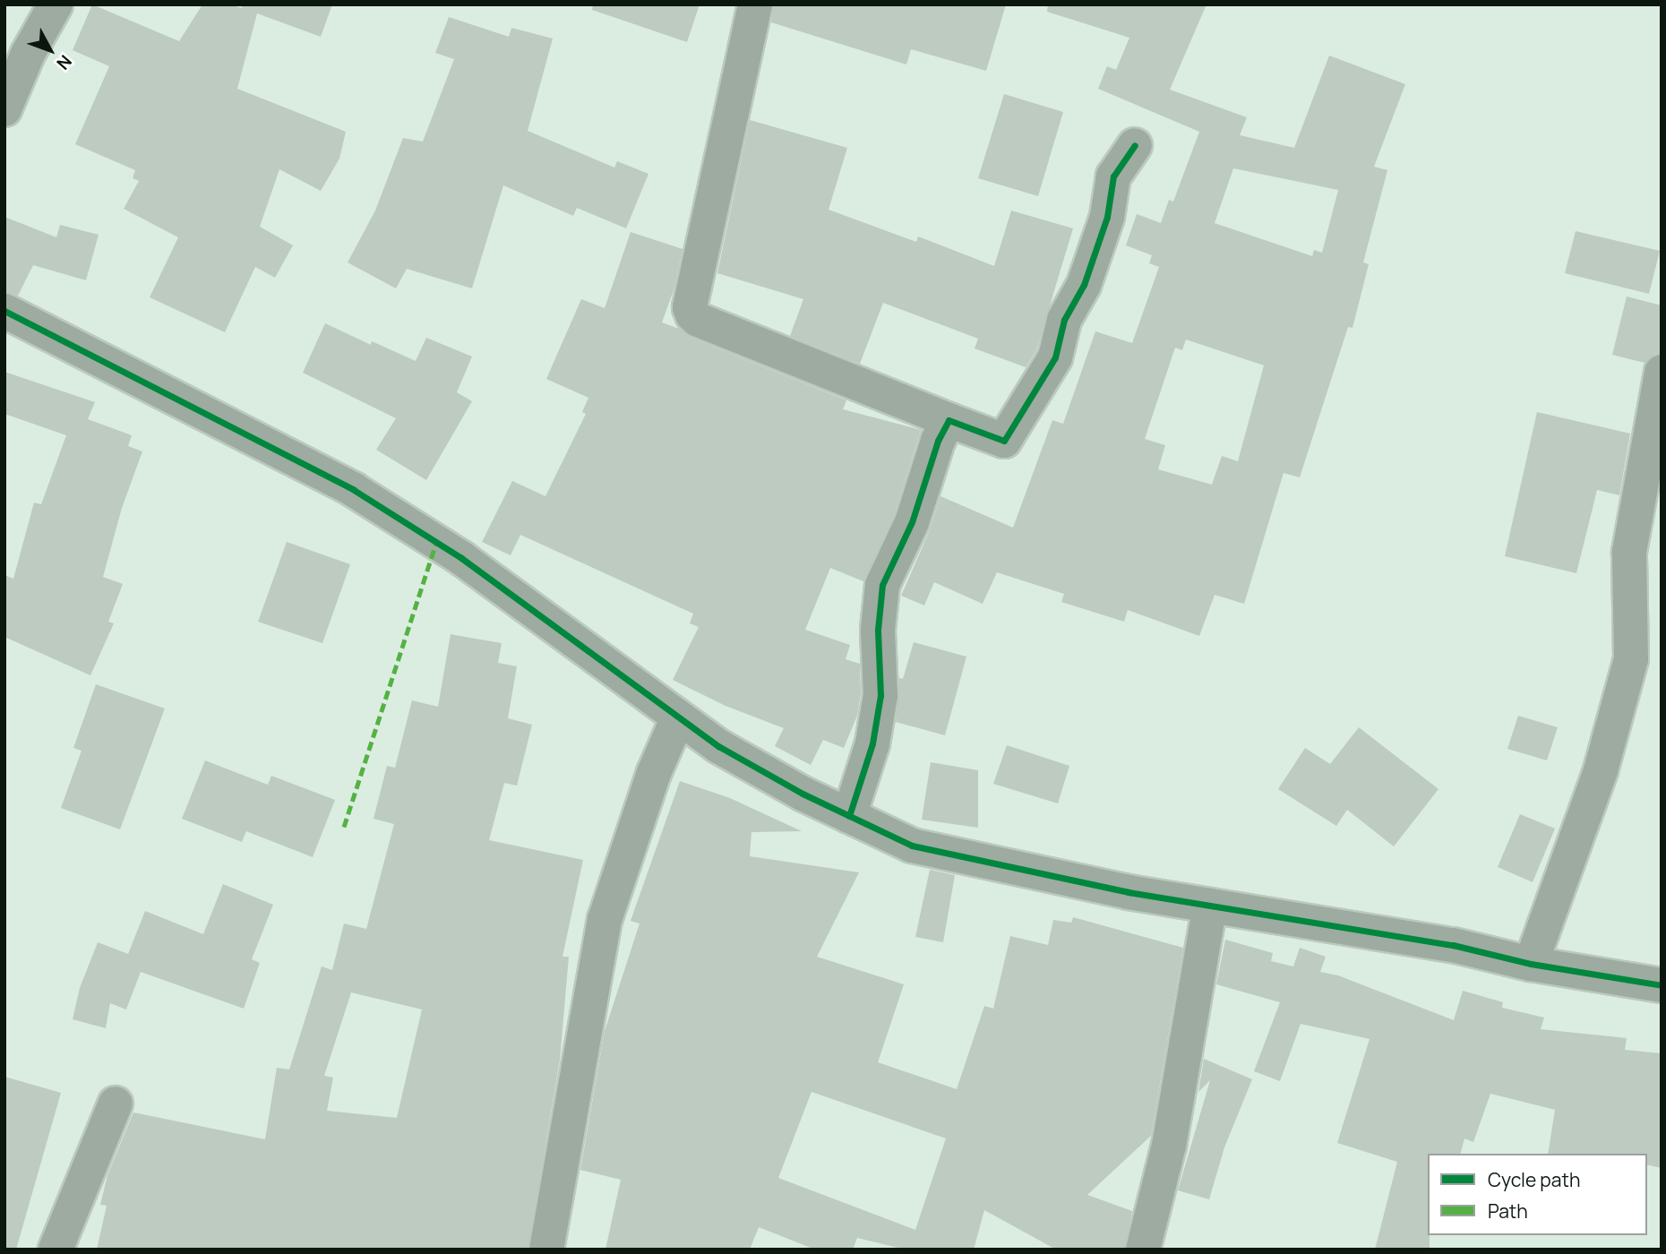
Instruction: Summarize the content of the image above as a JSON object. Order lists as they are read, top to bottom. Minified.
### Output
{"legend":["Cycle path","Path"],"north":"bottom right"}
